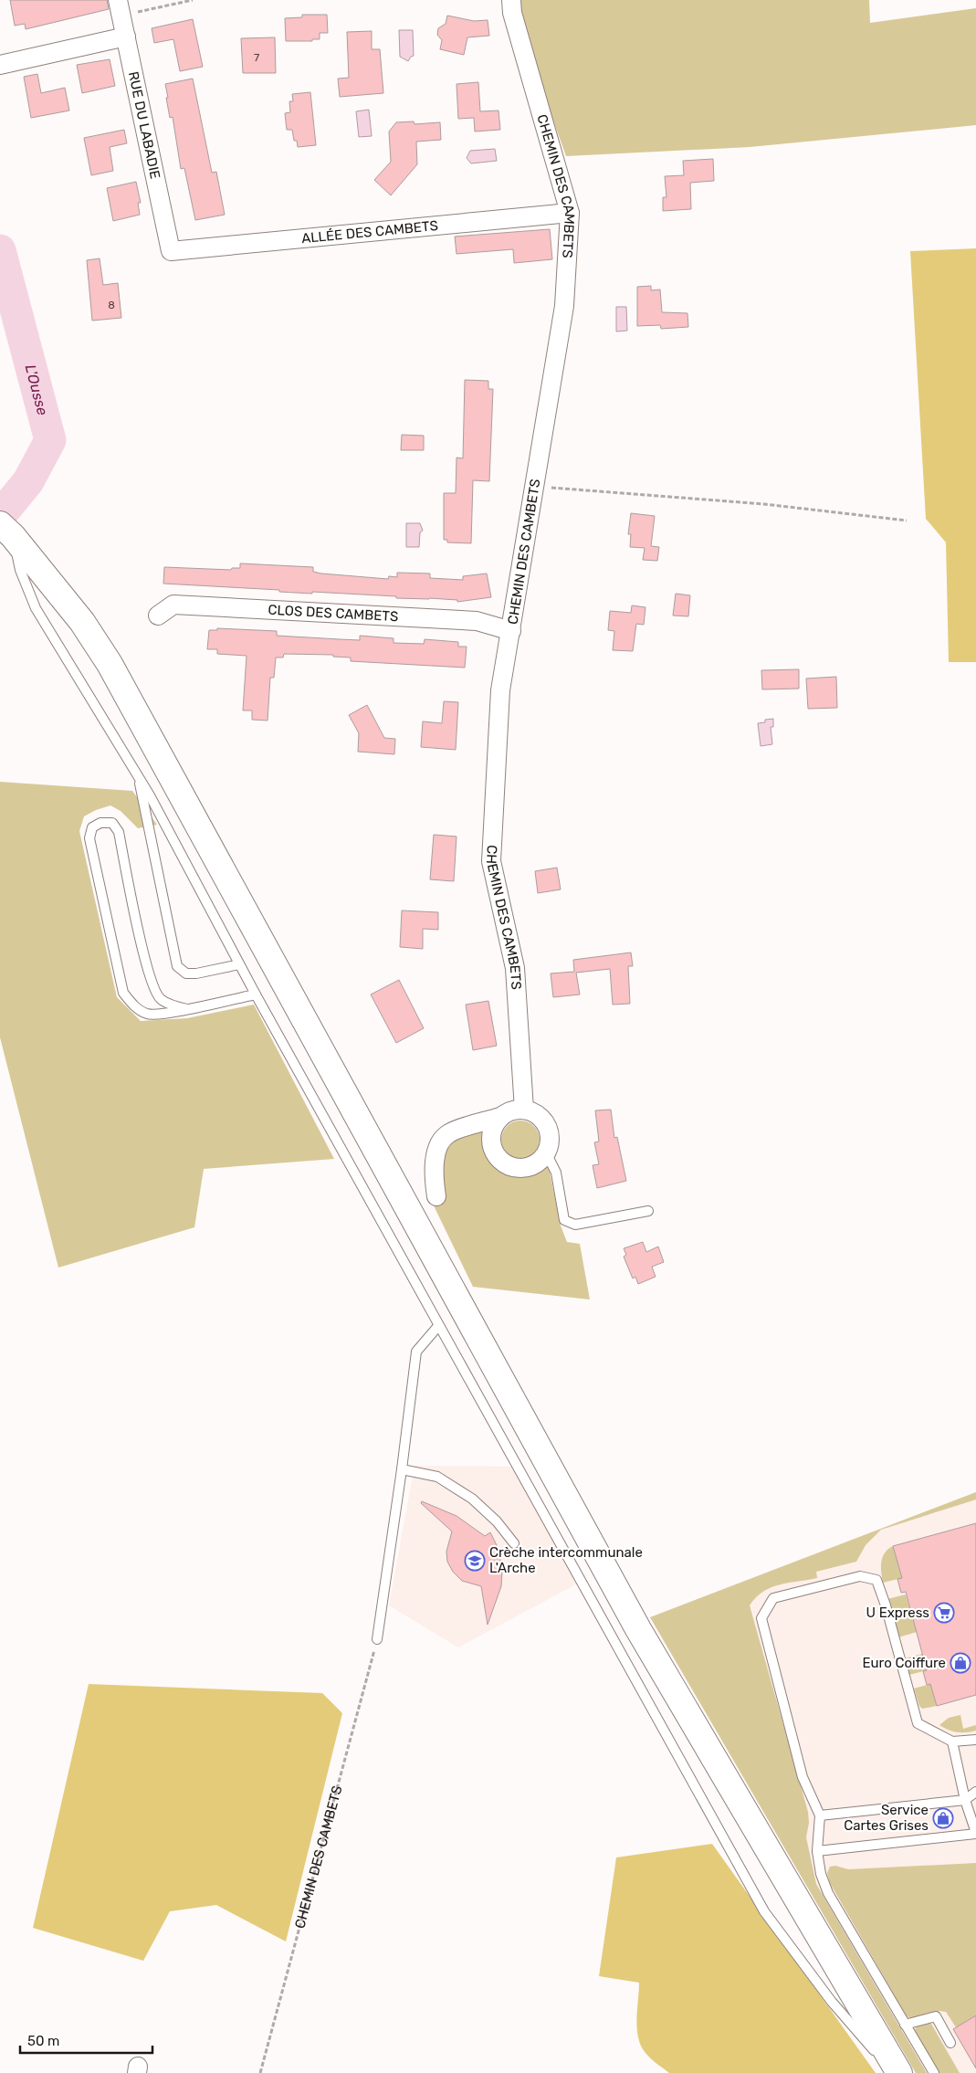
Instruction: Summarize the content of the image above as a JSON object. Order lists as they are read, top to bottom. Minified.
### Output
{"streets":{"street":["RUE DU LABADIE","CHEMIN DES CAMBETS","ALLÉE DES CAMBETS","CLOS DES CAMBETS"]},"crossings":[["RUE DU LABADIE","ALLÉE DES CAMBETS"],["CHEMIN DES CAMBETS","ALLÉE DES CAMBETS"],["CHEMIN DES CAMBETS","CLOS DES CAMBETS"]],"water":["L'Ousse"],"places":{"school or university":["Crèche intercommunale L'Arche"],"supermarket":["U Express"],"shop":["Euro Coiffure","Service Cartes Grises"]},"house_numbers":["7","8"],"scale_bar":"50 m"}
